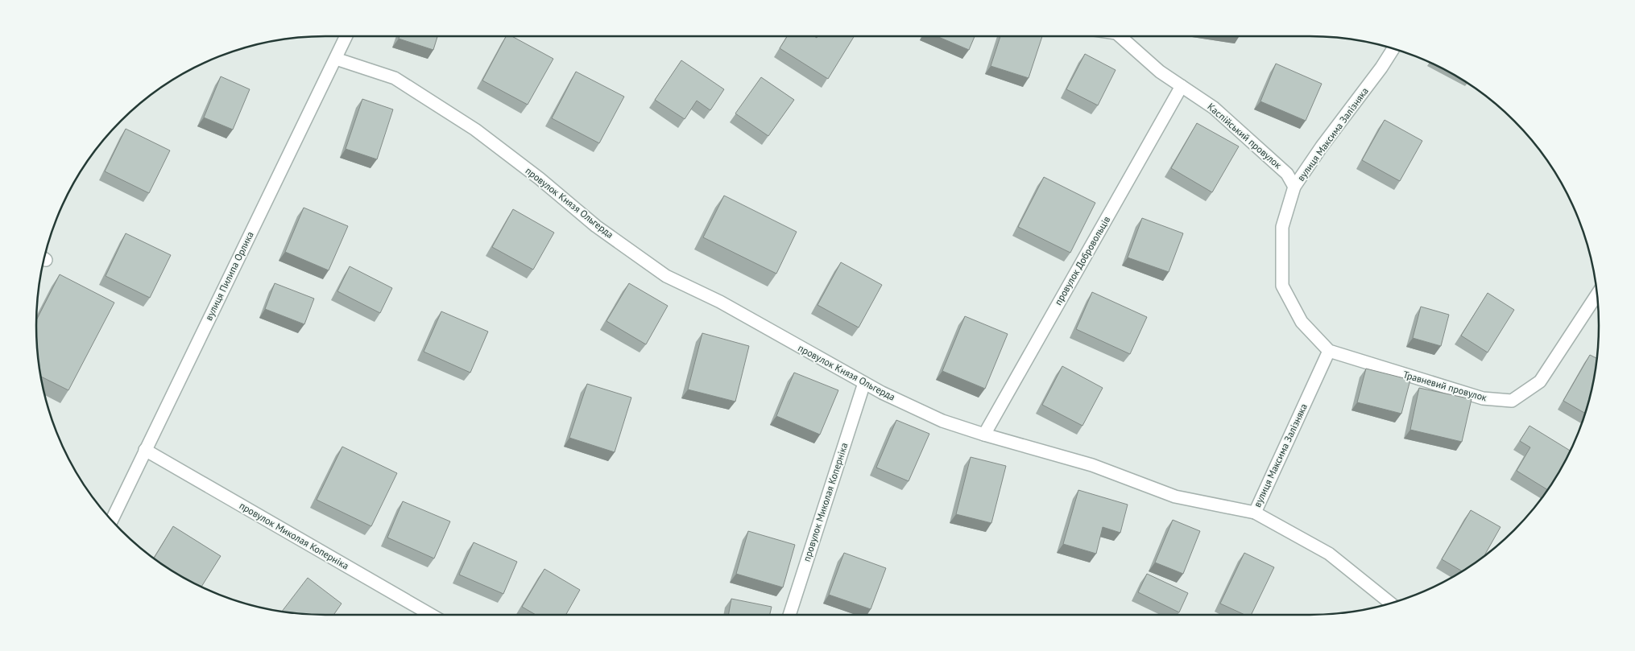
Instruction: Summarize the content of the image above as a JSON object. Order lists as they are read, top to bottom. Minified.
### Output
{"streets":{"street":["вулиця Максима Залізняка","Каспійський провулок","провулок Князя Ольгерда","провулок Добровольців","вулиця Пилипа Орлика","Травневий провулок","провулок Миколая Коперніка"]},"crossings":[["вулиця Максима Залізняка","Каспійський провулок"],["вулиця Максима Залізняка","провулок Князя Ольгерда"],["вулиця Максима Залізняка","Травневий провулок"],["Каспійський провулок","провулок Добровольців"],["провулок Князя Ольгерда","провулок Добровольців"],["провулок Князя Ольгерда","вулиця Пилипа Орлика"],["провулок Князя Ольгерда","провулок Миколая Коперніка"],["вулиця Пилипа Орлика","провулок Миколая Коперніка"]]}
